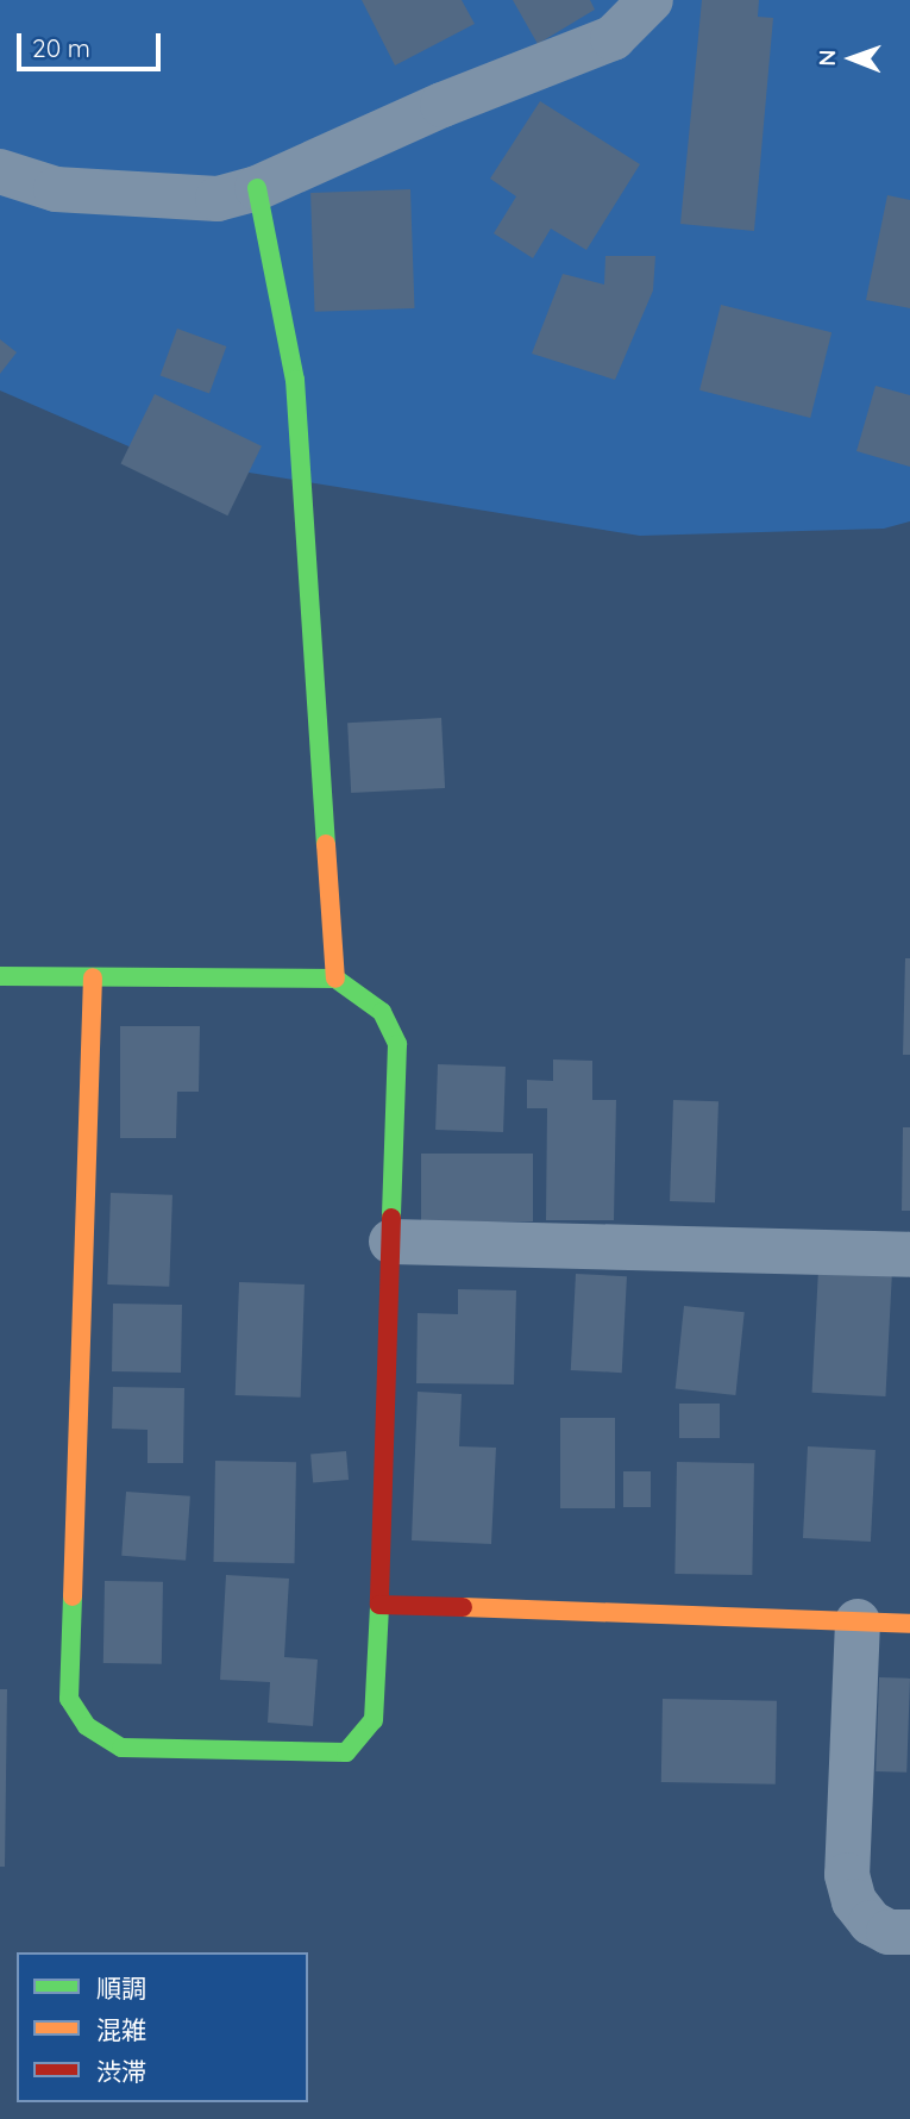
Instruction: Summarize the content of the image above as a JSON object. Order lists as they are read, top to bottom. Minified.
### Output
{"legend":["順調","混雑","渋滞"],"scale_bar":"20 m","north":"left"}
